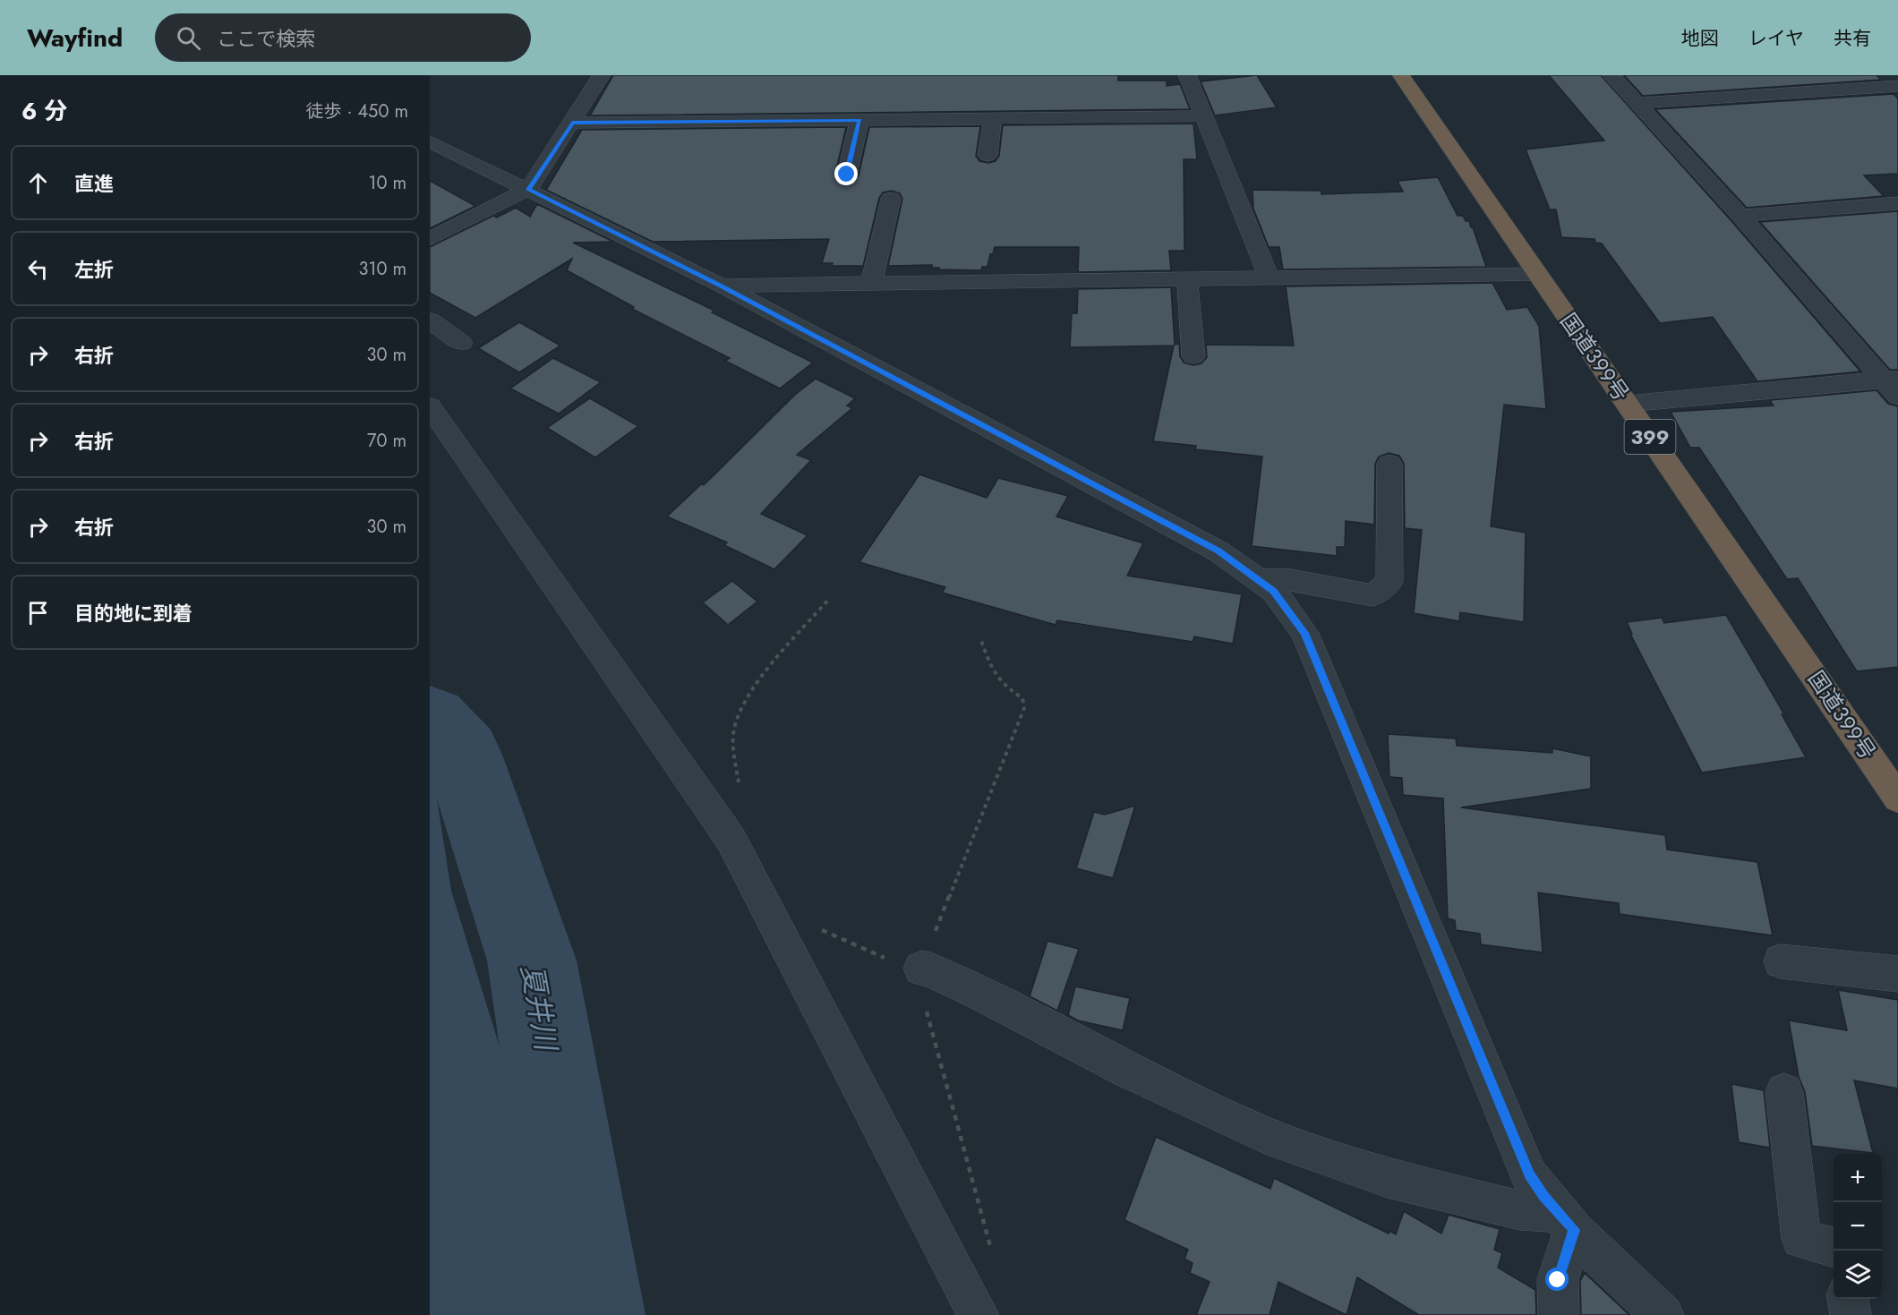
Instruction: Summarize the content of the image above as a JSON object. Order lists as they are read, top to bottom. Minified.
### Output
{"streets":{"highway":["国道399号","399"]},"water":["夏井川"],"page":{"header":"Wayfind","search":"ここで検索","nav":["地図","レイヤ","共有"],"heading":["6 分","徒歩 · 450 m"],"list":[["直進","10 m"],["左折","310 m"],["右折","30 m"],["右折","70 m"],["右折","30 m"],"目的地に到着"],"map_buttons":["+","−"]}}
